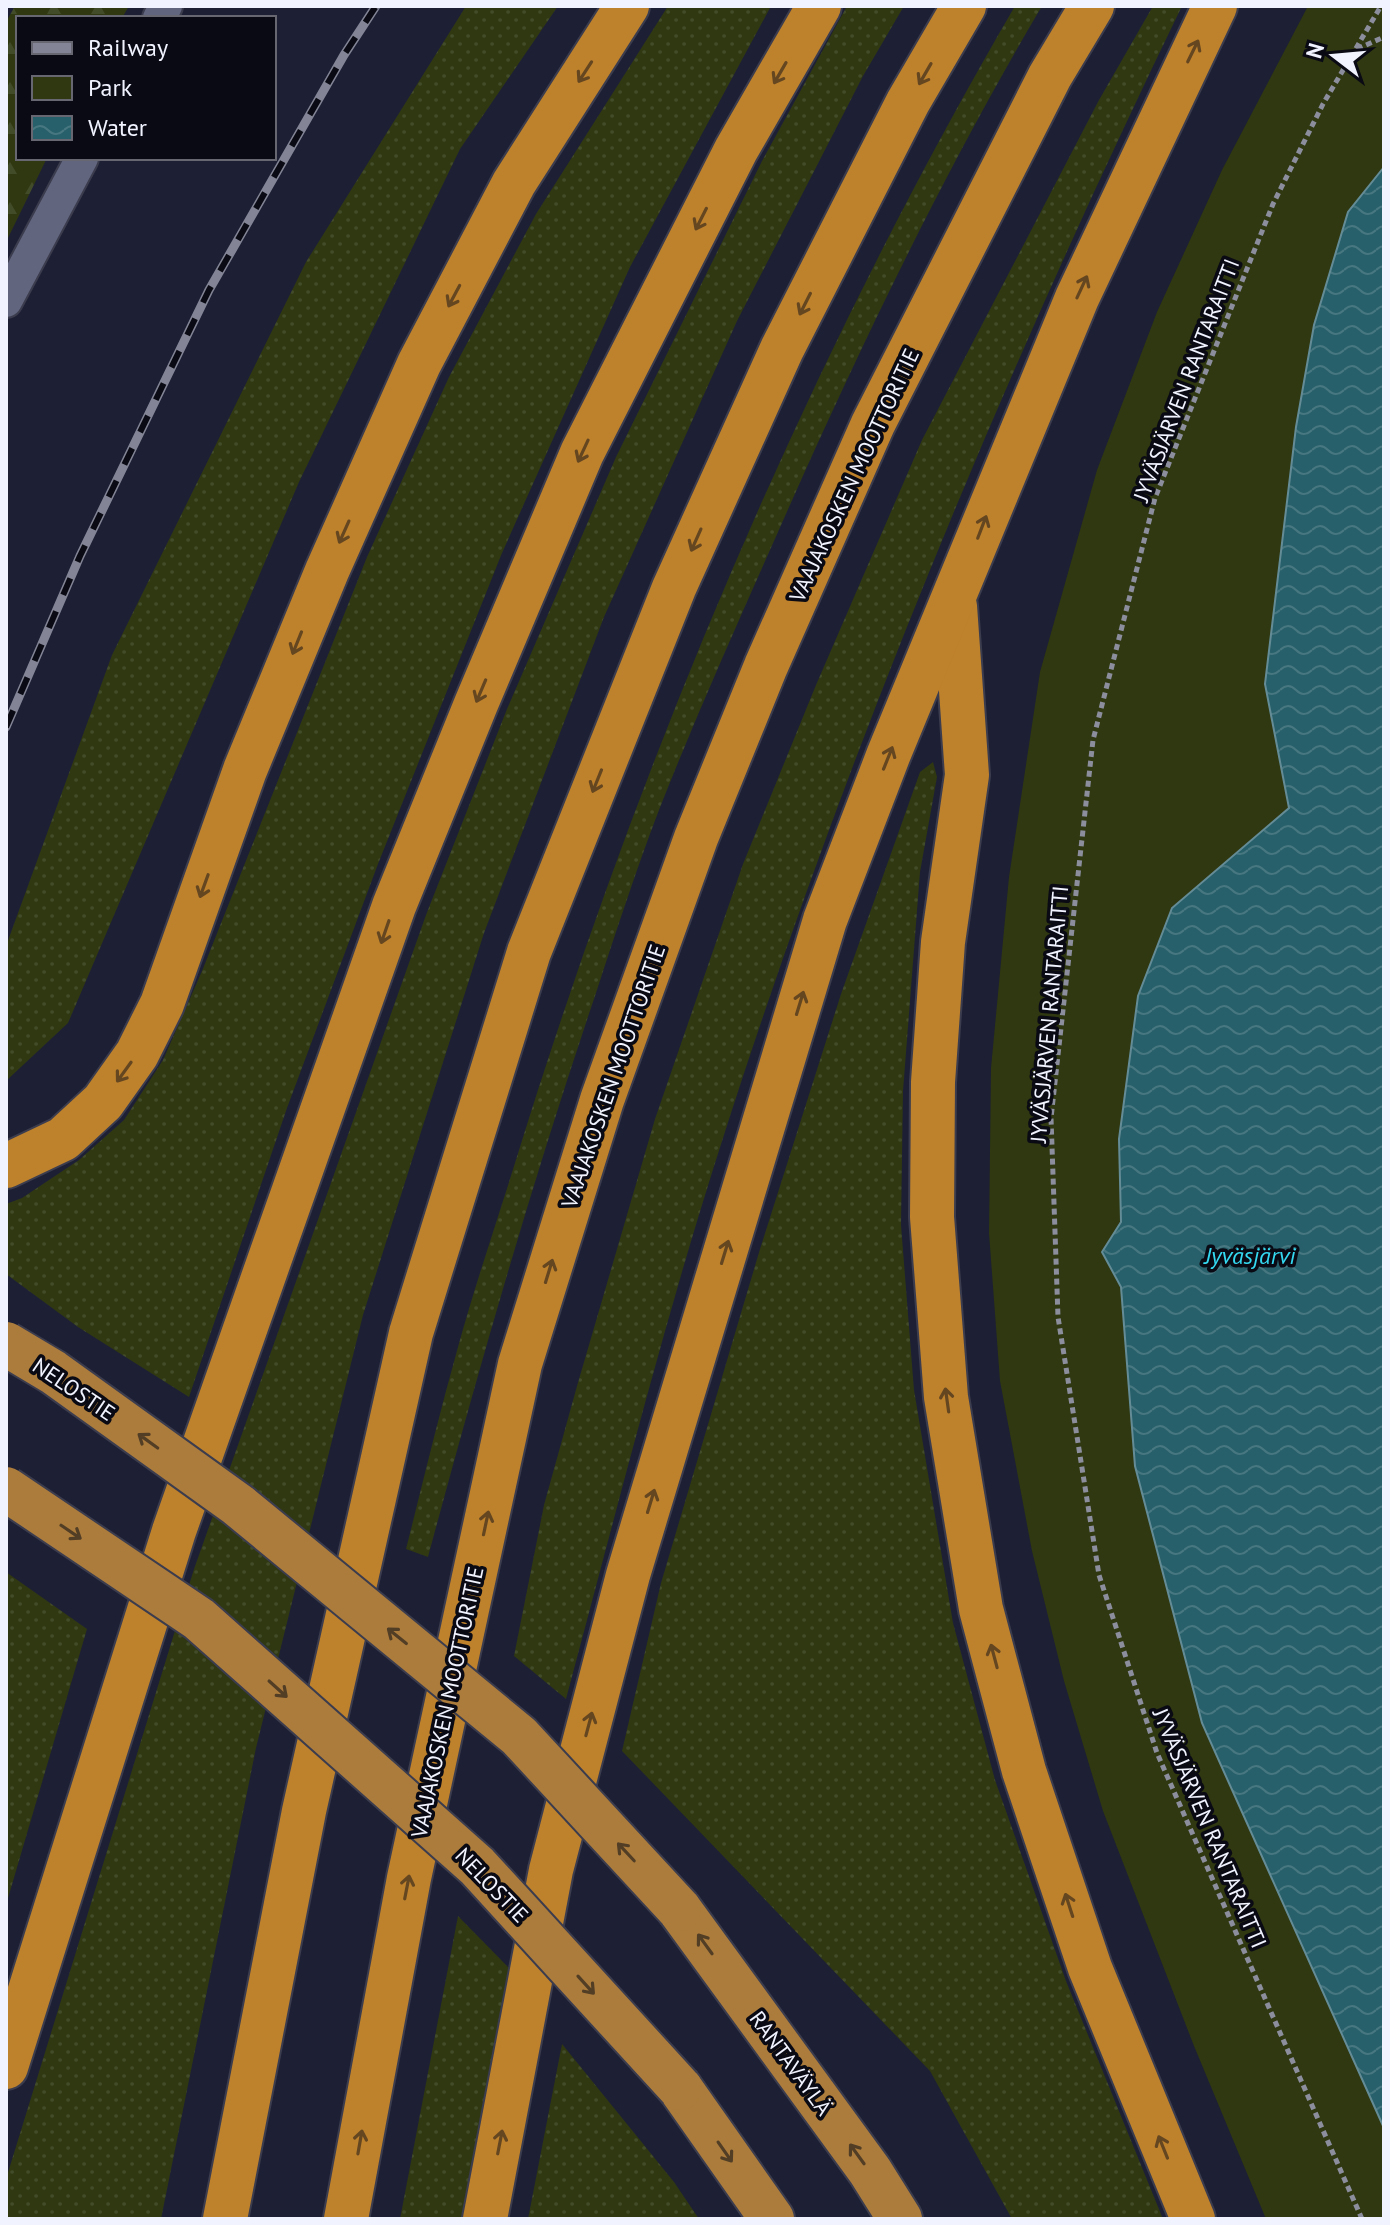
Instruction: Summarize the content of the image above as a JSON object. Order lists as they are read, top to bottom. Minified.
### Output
{"streets":{"highway":["VAAJAKOSKEN MOOTTORITIE","NELOSTIE","RANTAVÄYLÄ"],"path":["JYVÄSJÄRVEN RANTARAITTI"]},"crossings":[["NELOSTIE","RANTAVÄYLÄ"]],"one_way":["RANTAVÄYLÄ"],"water":["Jyväsjärvi"],"legend":["Railway","Park","Water"],"north":"left"}
